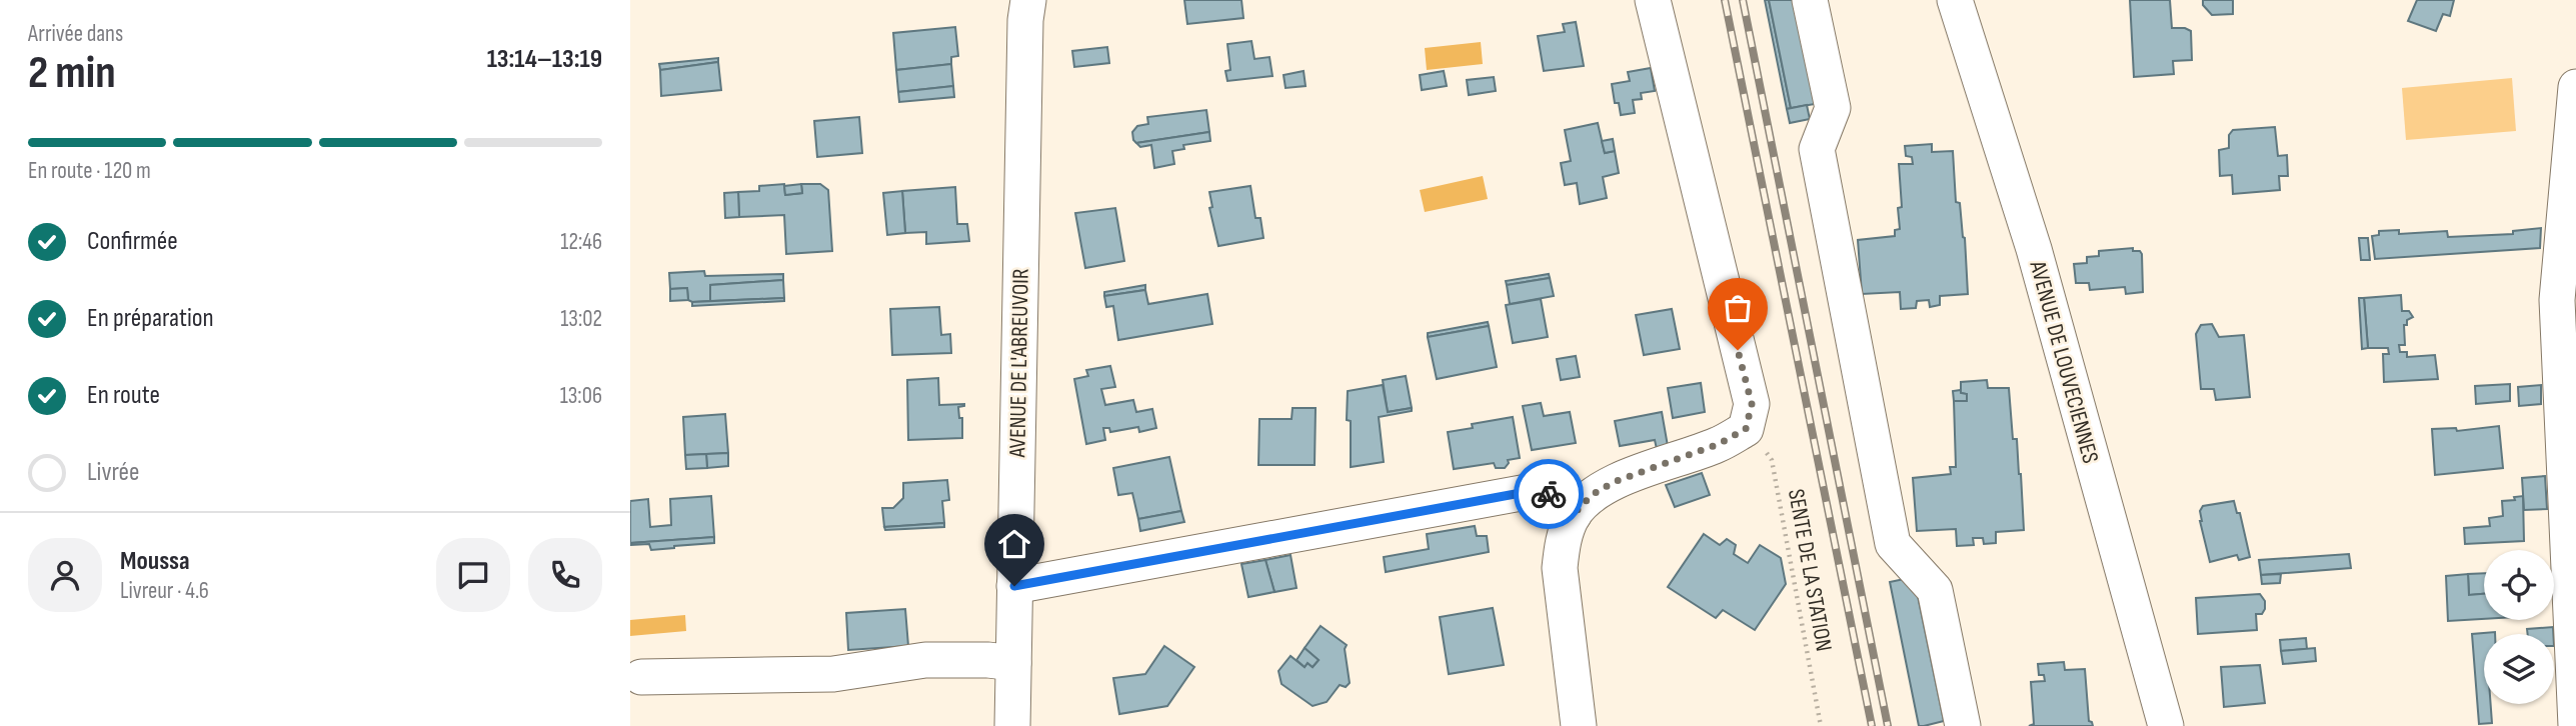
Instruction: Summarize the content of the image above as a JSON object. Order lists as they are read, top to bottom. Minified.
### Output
{"streets":{"street":["AVENUE DE LOUVECIENNES","AVENUE DE L'ABREUVOIR"],"path":["SENTE DE LA STATION"]},"page":{"heading":["2 min","Arrivée dans","13:14–13:19"],"panel":["Moussa","Livreur · 4.6"],"bar":"En route · 120 m","list":[["Confirmée","12:46"],["En préparation","13:02"],["En route","13:06"],"Livrée"]}}
